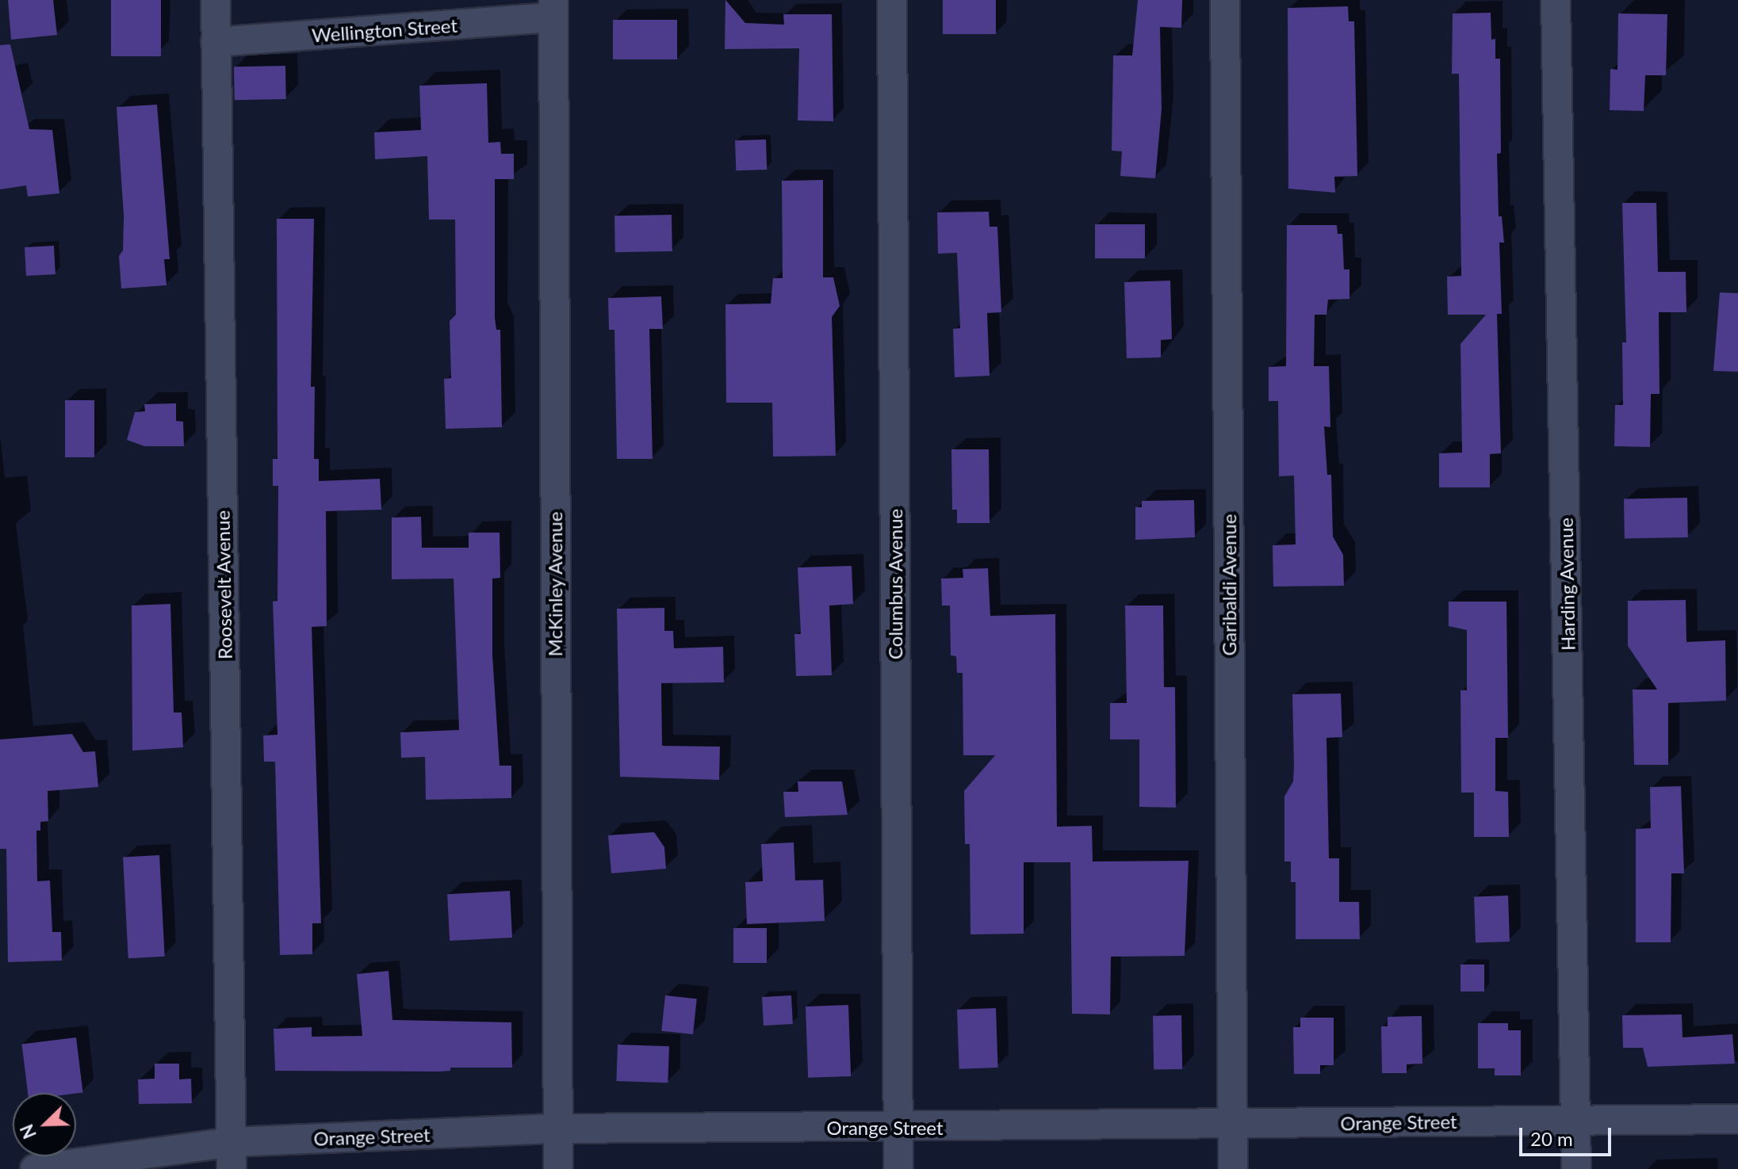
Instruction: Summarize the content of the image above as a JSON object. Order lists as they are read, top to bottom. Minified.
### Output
{"streets":{"street":["Wellington Street","McKinley Avenue","Columbus Avenue","Harding Avenue","Roosevelt Avenue","Garibaldi Avenue","Orange Street"]},"crossings":[["Wellington Street","McKinley Avenue"],["Wellington Street","Roosevelt Avenue"],["McKinley Avenue","Orange Street"],["Columbus Avenue","Orange Street"],["Harding Avenue","Orange Street"],["Roosevelt Avenue","Orange Street"],["Garibaldi Avenue","Orange Street"]],"scale_bar":"20 m","north":"bottom left"}
